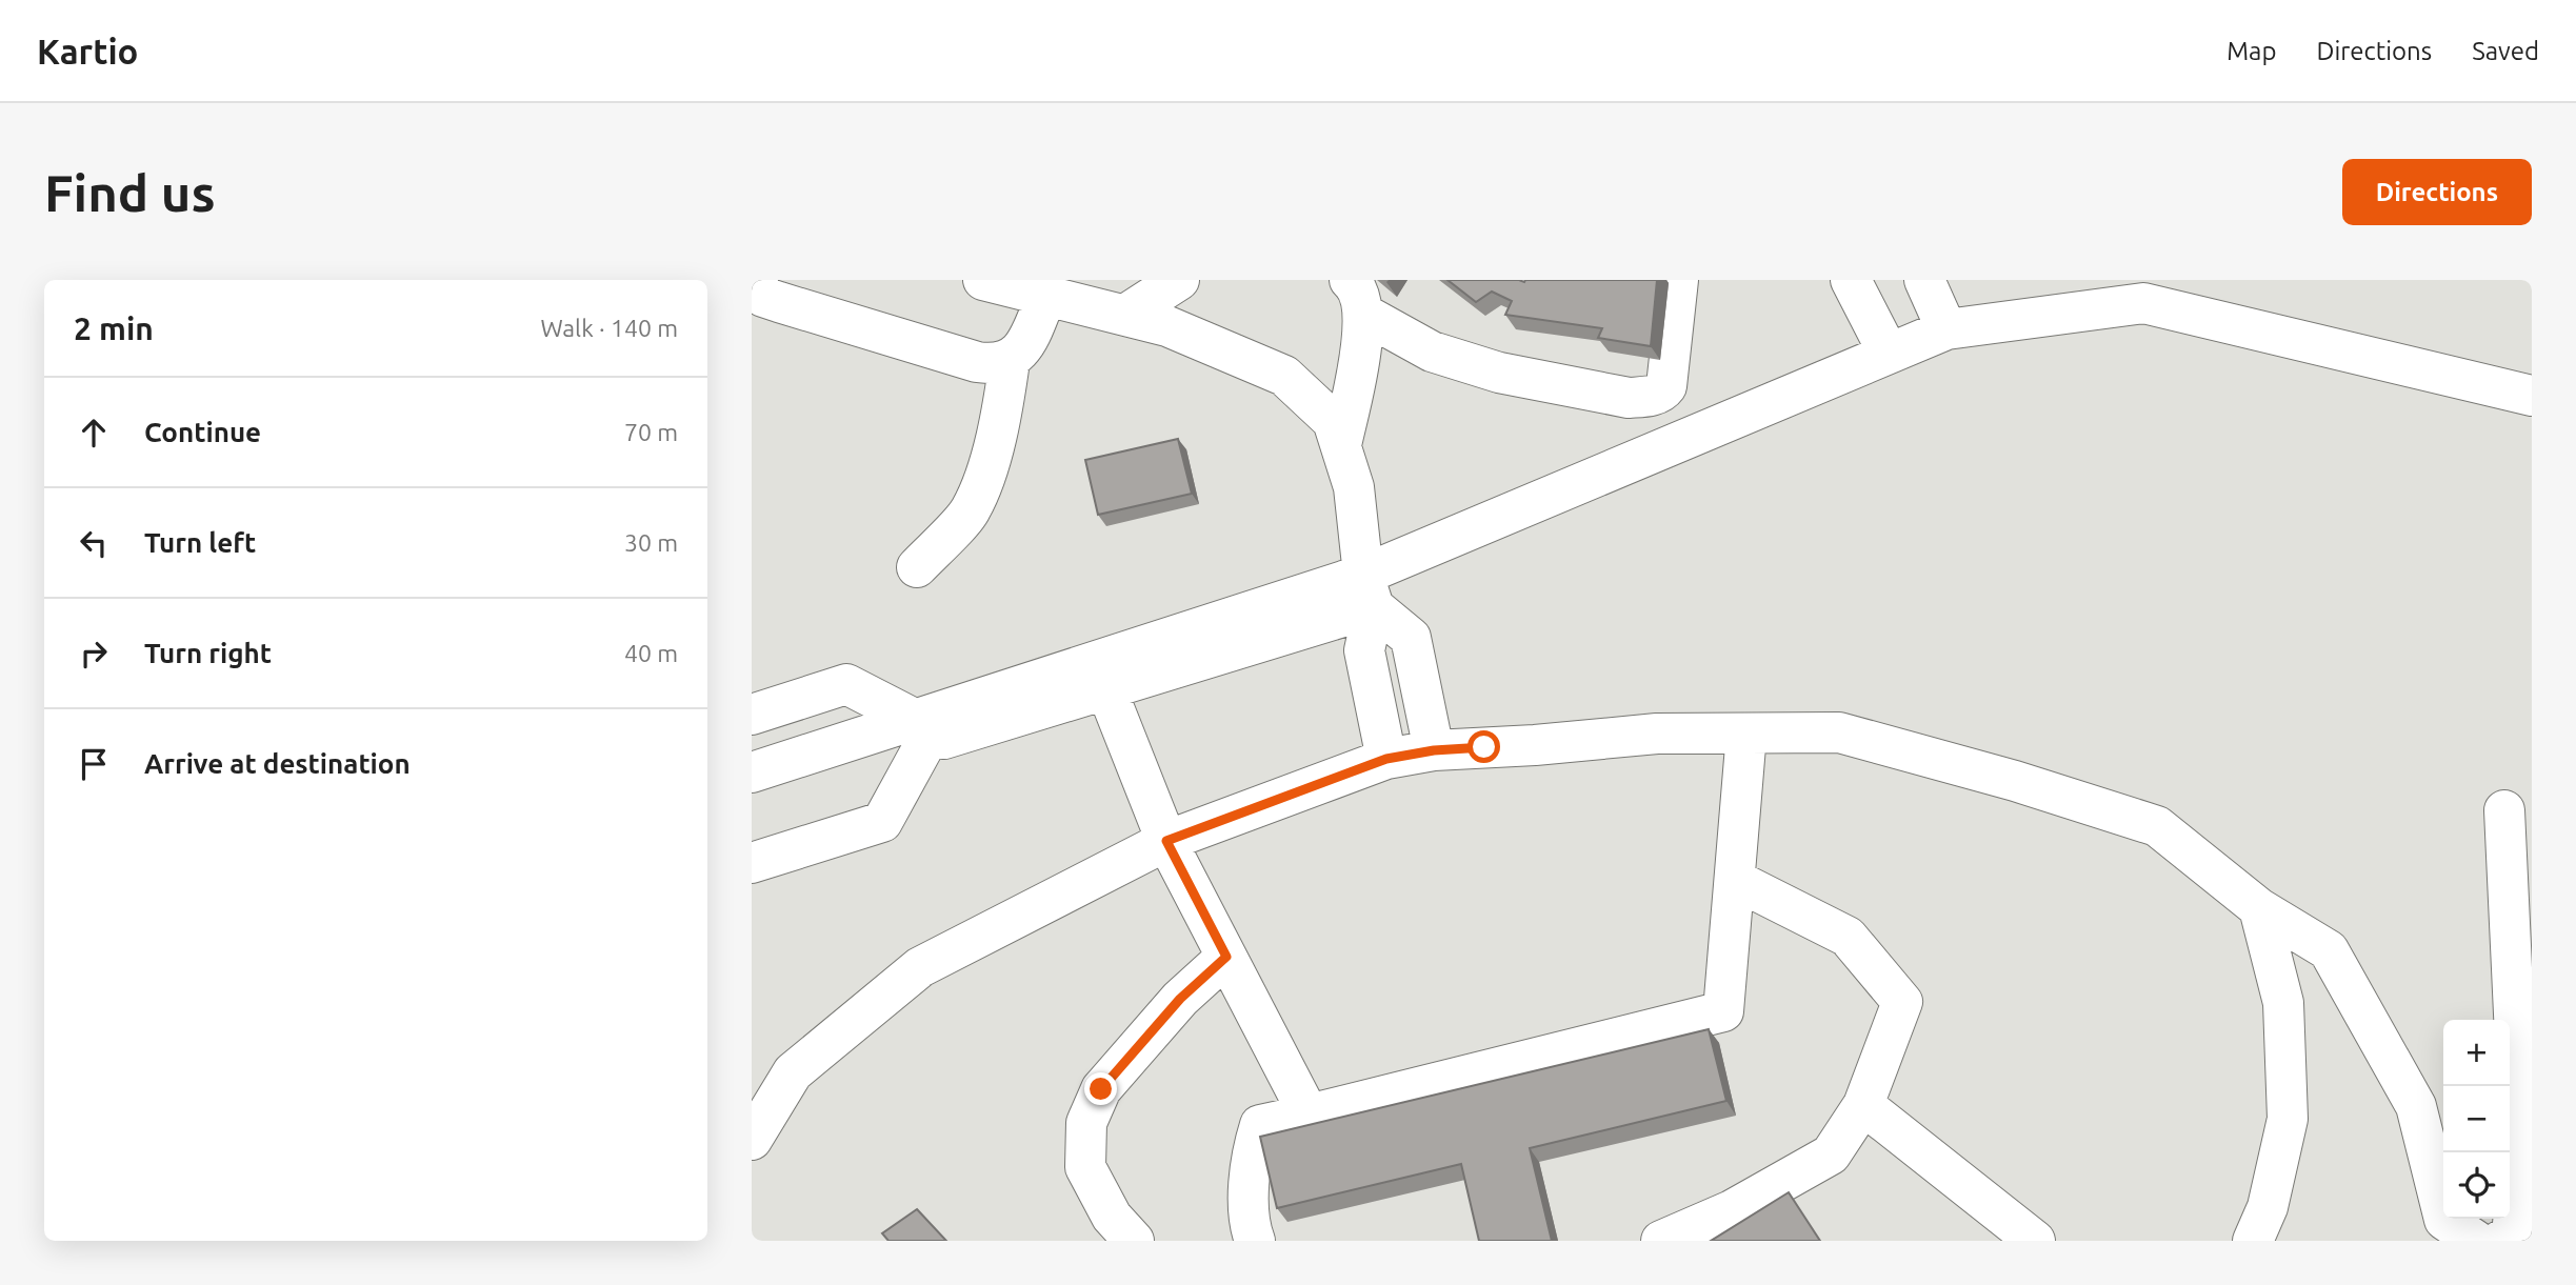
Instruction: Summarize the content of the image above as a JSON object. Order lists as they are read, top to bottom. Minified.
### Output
{"page":{"header":"Kartio","nav":["Map","Directions","Saved"],"buttons":"Directions","title":"Find us","heading":["2 min","Walk · 140 m"],"list":[["Continue","70 m"],["Turn left","30 m"],["Turn right","40 m"],"Arrive at destination"],"map_buttons":["+","−"]}}
